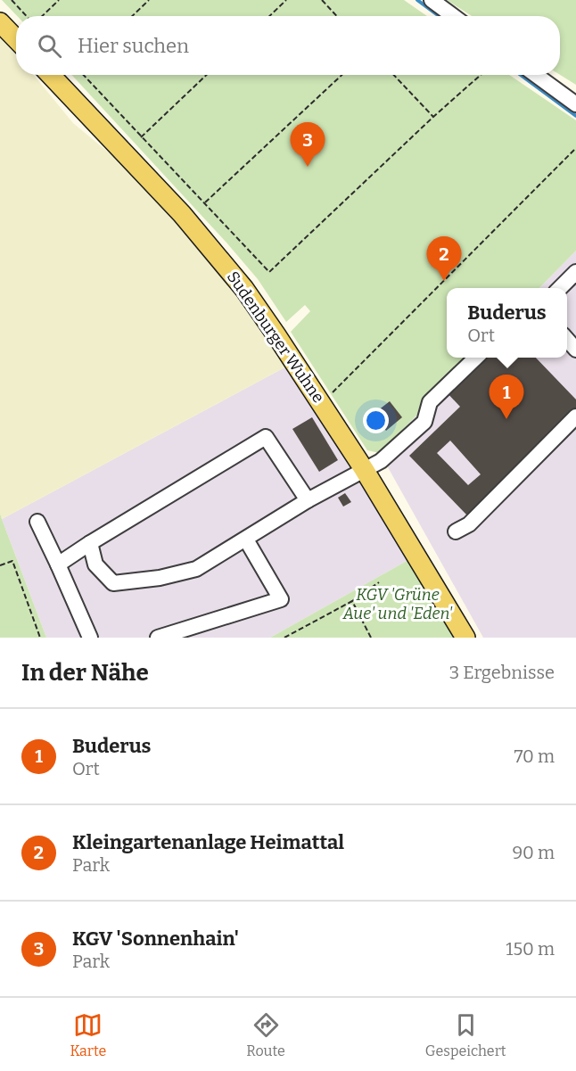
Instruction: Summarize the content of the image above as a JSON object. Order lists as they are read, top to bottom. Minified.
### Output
{"streets":{"main road":["Sudenburger Wuhne"]},"parks":["KGV 'Grüne Aue' und 'Eden'"],"page":{"search":"Hier suchen","pins":["3","2","1"],"popup":["Buderus","Ort"],"heading":["In der Nähe","3 Ergebnisse"],"list":[{"mark":"1","name":"Buderus","note":"Ort","value":"70 m"},{"mark":"2","name":"Kleingartenanlage Heimattal","note":"Park","value":"90 m"},{"mark":"3","name":"KGV 'Sonnenhain'","note":"Park","value":"150 m"}],"nav":["Karte","Route","Gespeichert"]}}
